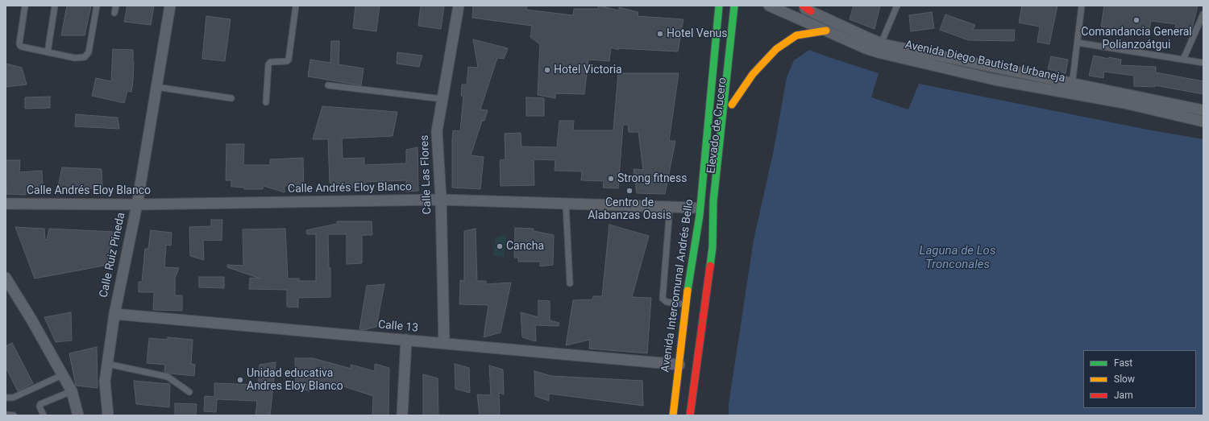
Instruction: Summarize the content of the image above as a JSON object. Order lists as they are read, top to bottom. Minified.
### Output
{"streets":{"main road":["Elevado de Crucero","Avenida Intercomunal Andrés Bello"],"street":["Avenida Diego Bautista Urbaneja","Calle Las Flores","Calle Andrés Eloy Blanco","Calle Ruiz Pineda","Calle 13"]},"crossings":[["Avenida Diego Bautista Urbaneja","Elevado de Crucero"],["Elevado de Crucero","Calle Andrés Eloy Blanco"],["Elevado de Crucero","Avenida Intercomunal Andrés Bello"],["Calle Las Flores","Calle Andrés Eloy Blanco"],["Calle Las Flores","Calle 13"],["Calle Andrés Eloy Blanco","Calle Ruiz Pineda"],["Calle Ruiz Pineda","Calle 13"],["Avenida Intercomunal Andrés Bello","Calle 13"]],"water":["Laguna de Los Tronconales"],"places":["Comandancia General Polianzoátgui","Hotel Venus","Hotel Victoria","Strong fitness","Centro de Alabanzas Oasis","Cancha","Unidad educativa Andres Eloy Blanco"],"legend":["Fast","Slow","Jam"]}
